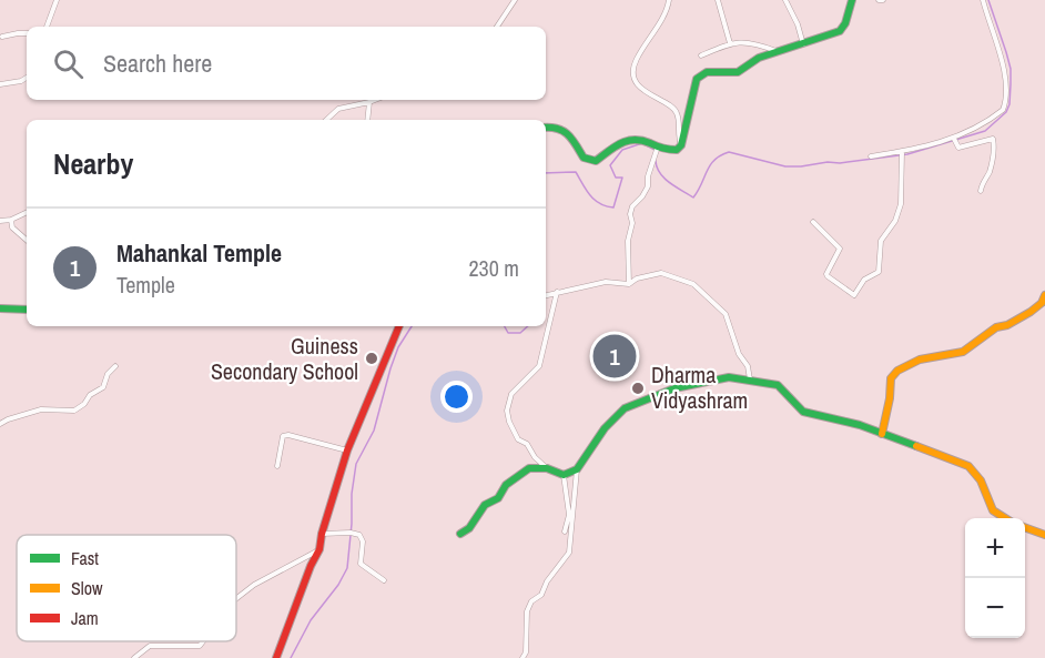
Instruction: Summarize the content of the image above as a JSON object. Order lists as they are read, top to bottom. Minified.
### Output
{"places":["Guiness Secondary School","Dharma Vidyashram"],"legend":["Fast","Slow","Jam"],"page":{"search":"Search here","heading":"Nearby","list":[{"mark":"1","name":"Mahankal Temple","note":"Temple","value":"230 m"}],"pins":"1","map_buttons":["+","−"]}}
